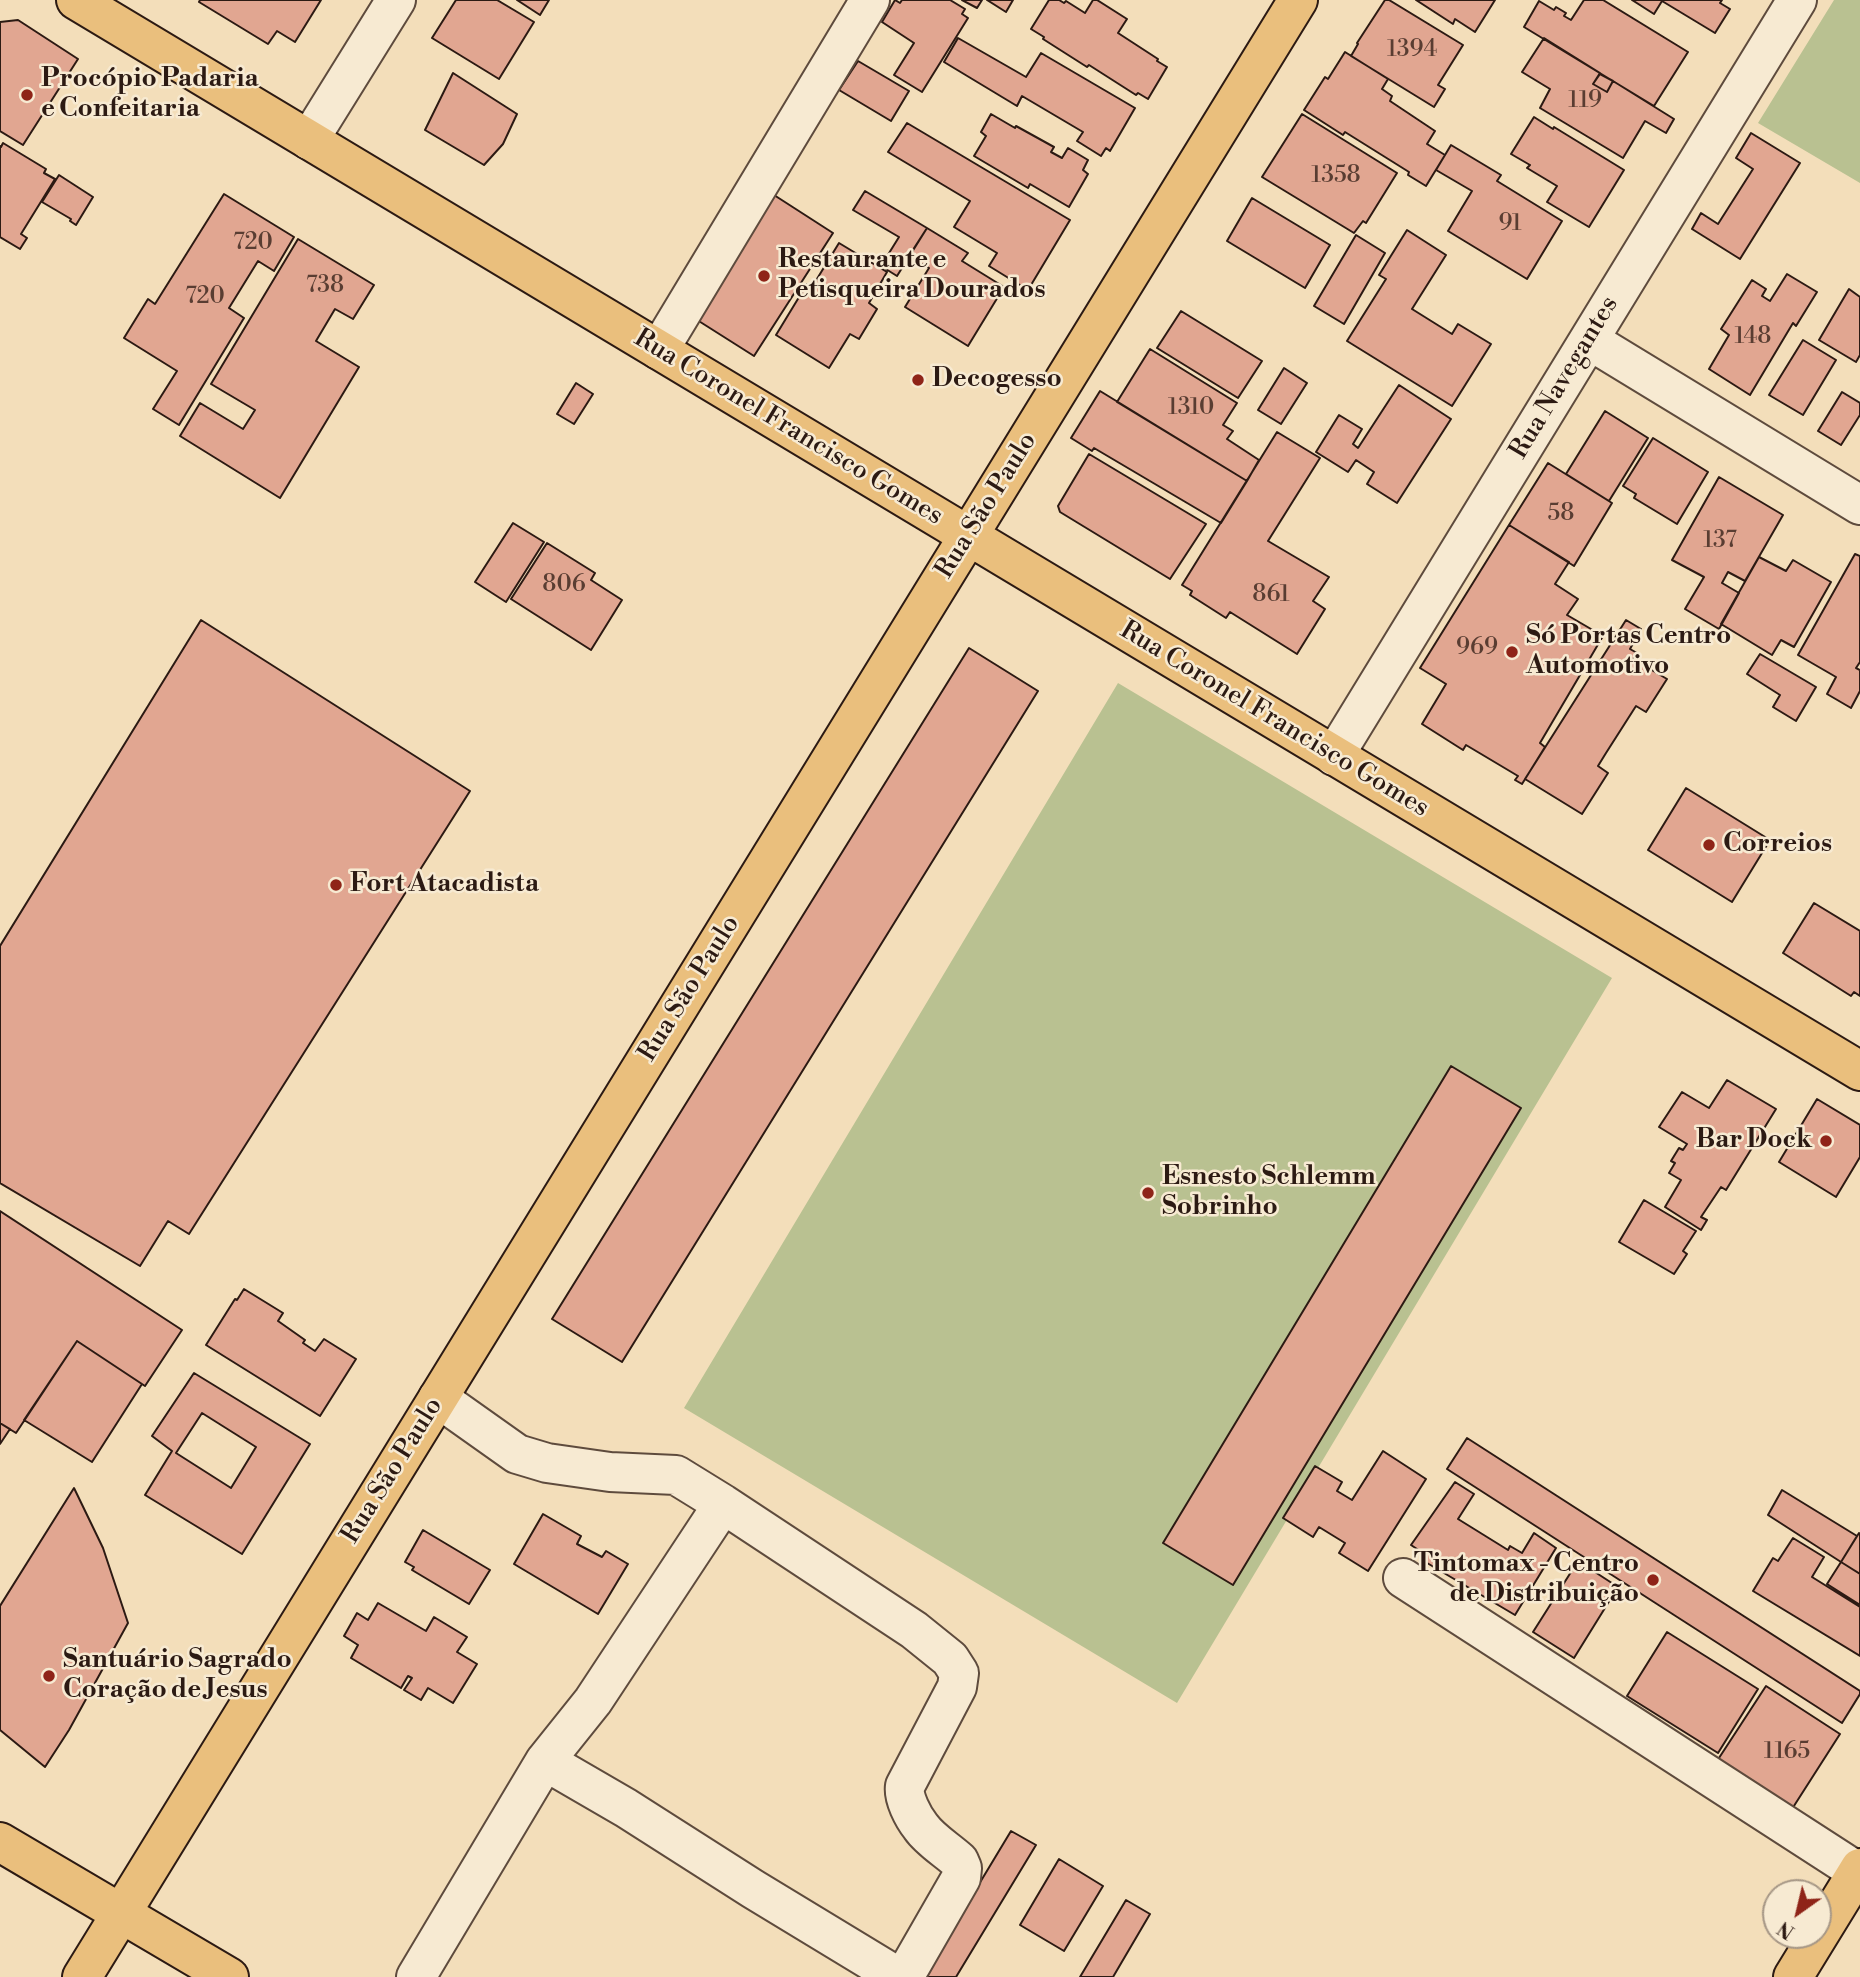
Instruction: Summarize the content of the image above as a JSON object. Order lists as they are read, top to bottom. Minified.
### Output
{"streets":{"main road":["Rua Coronel Francisco Gomes","Rua São Paulo"],"street":["Rua Navegantes"]},"crossings":[["Rua Navegantes","Rua Coronel Francisco Gomes"],["Rua Coronel Francisco Gomes","Rua São Paulo"]],"places":["Procópio Padaria e Confeitaria","Restaurante e Petisqueira Dourados","Decogesso","Só Portas Centro Automotivo","Correios","Fort Atacadista","Bar Dock","Esnesto Schlemm Sobrinho","Tintomax - Centro de Distribuição","Santuário Sagrado Coração de Jesus"],"house_numbers":["1394","119","1358","91","720","738","720","148","1310","58","137","806","861","969","1165"],"north":"bottom left"}
